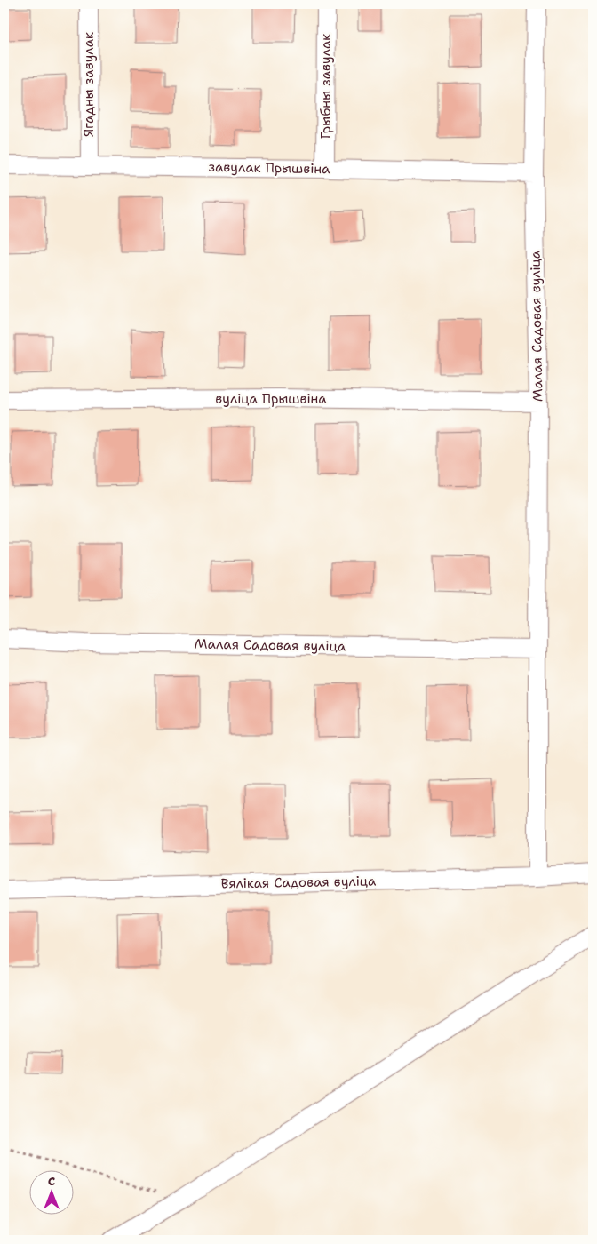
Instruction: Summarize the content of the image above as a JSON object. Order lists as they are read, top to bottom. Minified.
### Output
{"streets":{"street":["Ягадны завулак","Грыбны завулак","завулак Прышвіна","Малая Садовая вуліца","вуліца Прышвіна","Вялікая Садовая вуліца"]},"crossings":[["Ягадны завулак","завулак Прышвіна"],["Грыбны завулак","завулак Прышвіна"],["завулак Прышвіна","Малая Садовая вуліца"],["Малая Садовая вуліца","вуліца Прышвіна"],["Малая Садовая вуліца","Вялікая Садовая вуліца"]],"north":"top"}
